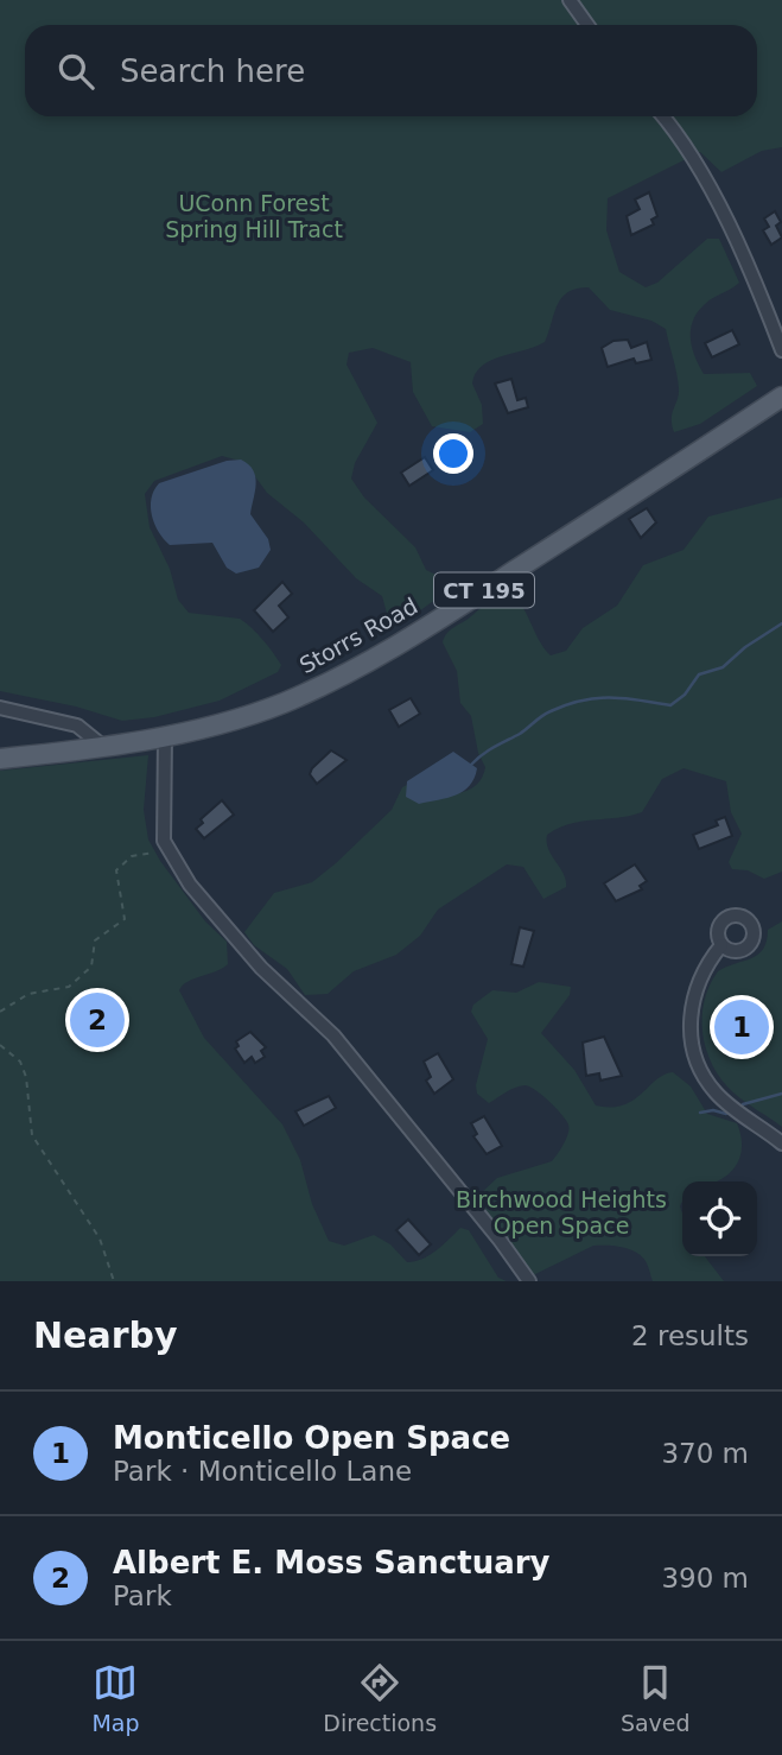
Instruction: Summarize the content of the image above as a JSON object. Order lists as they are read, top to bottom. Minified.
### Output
{"streets":{"main road":["CT 195","Storrs Road"]},"parks":["UConn Forest Spring Hill Tract","Birchwood Heights Open Space"],"page":{"search":"Search here","pins":["2","1"],"heading":["Nearby","2 results"],"list":[{"mark":"1","name":"Monticello Open Space","note":"Park · Monticello Lane","value":"370 m"},{"mark":"2","name":"Albert E. Moss Sanctuary","note":"Park","value":"390 m"}],"nav":["Map","Directions","Saved"]}}
